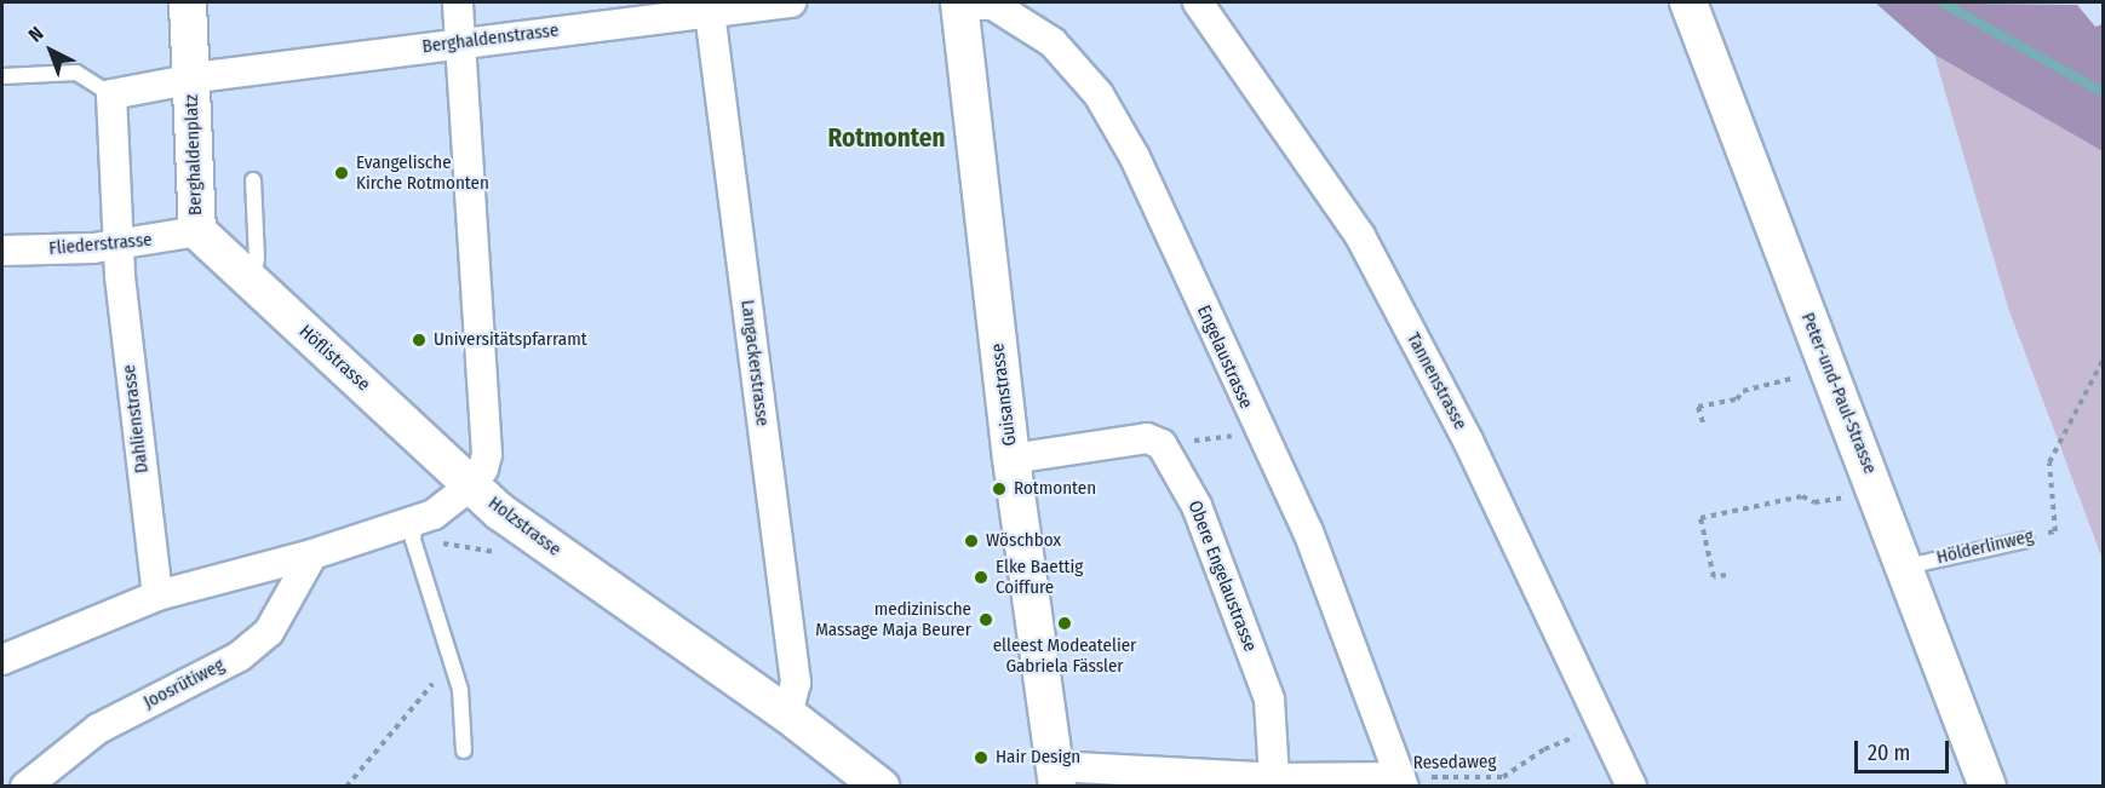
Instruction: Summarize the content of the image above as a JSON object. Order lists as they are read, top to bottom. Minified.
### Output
{"streets":{"street":["Berghaldenstrasse","Berghaldenplatz","Fliederstrasse","Engelaustrasse","Höflistrasse","Langackerstrasse","Tannenstrasse","Peter-und-Paul-Strasse","Guisanstrasse","Dahlienstrasse","Holzstrasse","Obere Engelaustrasse","Joosrütiweg"],"lane":["Hölderlinweg"],"path":["Resedaweg"]},"crossings":[["Berghaldenstrasse","Berghaldenplatz"],["Berghaldenstrasse","Langackerstrasse"],["Berghaldenstrasse","Dahlienstrasse"],["Berghaldenplatz","Fliederstrasse"],["Berghaldenplatz","Höflistrasse"],["Fliederstrasse","Höflistrasse"],["Fliederstrasse","Dahlienstrasse"],["Engelaustrasse","Guisanstrasse"],["Engelaustrasse","Resedaweg"],["Höflistrasse","Holzstrasse"],["Langackerstrasse","Holzstrasse"],["Peter-und-Paul-Strasse","Hölderlinweg"],["Dahlienstrasse","Holzstrasse"],["Holzstrasse","Joosrütiweg"]],"districts":["Rotmonten"],"places":["Evangelische Kirche Rotmonten","Universitätspfarramt","Rotmonten","Wöschbox","Elke Baettig Coiffure","medizinische Massage Maja Beurer","elleest Modeatelier Gabriela Fässler","Hair Design"],"scale_bar":"20 m","north":"top left"}
